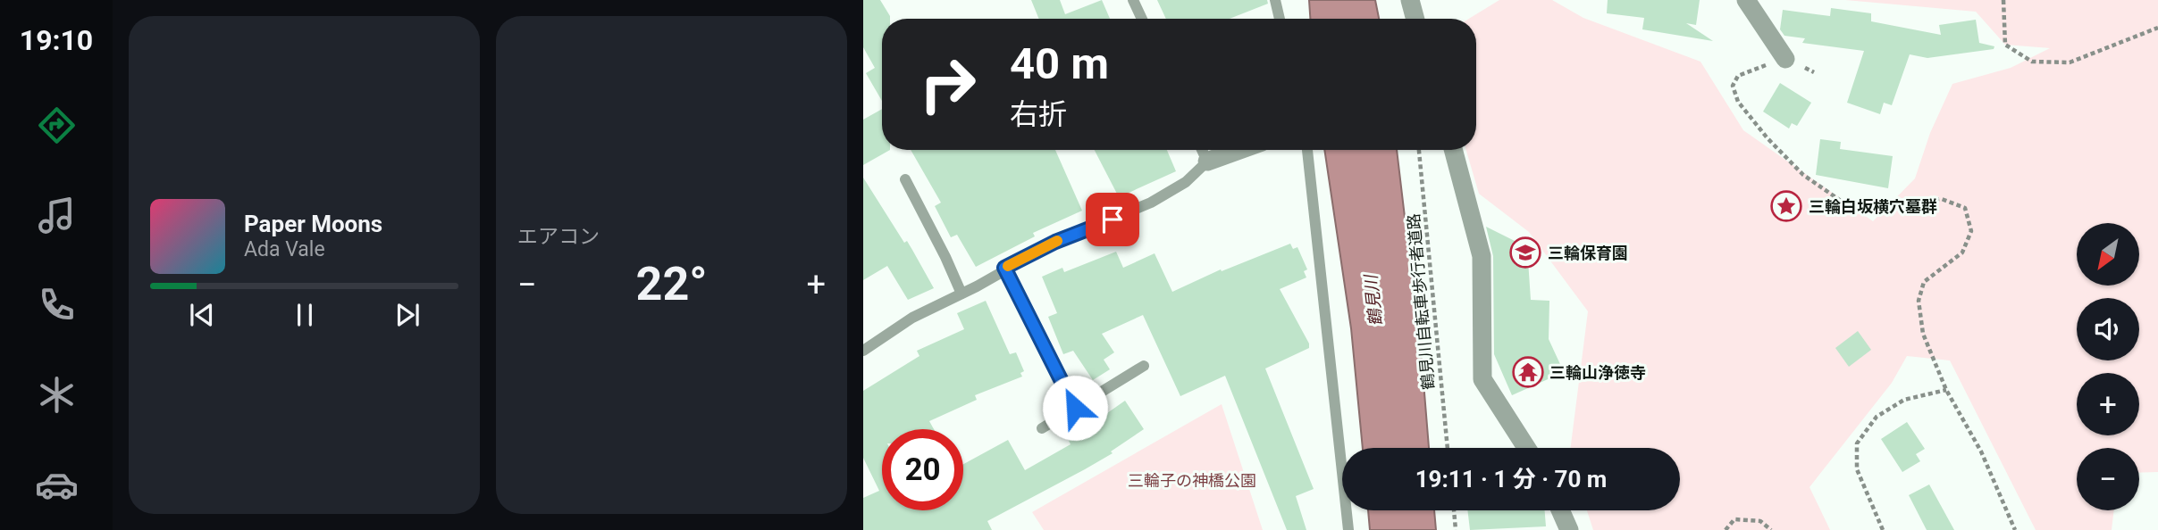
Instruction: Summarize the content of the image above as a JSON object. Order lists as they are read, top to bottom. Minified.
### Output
{"streets":{"path":["鶴見川自転車歩行者道路"]},"water":["鶴見川"],"parks":["三輪子の神橋公園"],"places":{"place":["三輪白坂横穴墓群"],"school or university":["三輪保育園"],"temple":["三輪山浄徳寺"]},"north":"bottom left","page":{"tabs":"19:10","tile":"エアコン","turn":["40 m","右折"],"song":["Paper Moons","Ada Vale"],"map_buttons":["+","−"],"heat":["−","22°","+"],"limit":"20","trip":"19:11 · 1 分 · 70 m"}}
